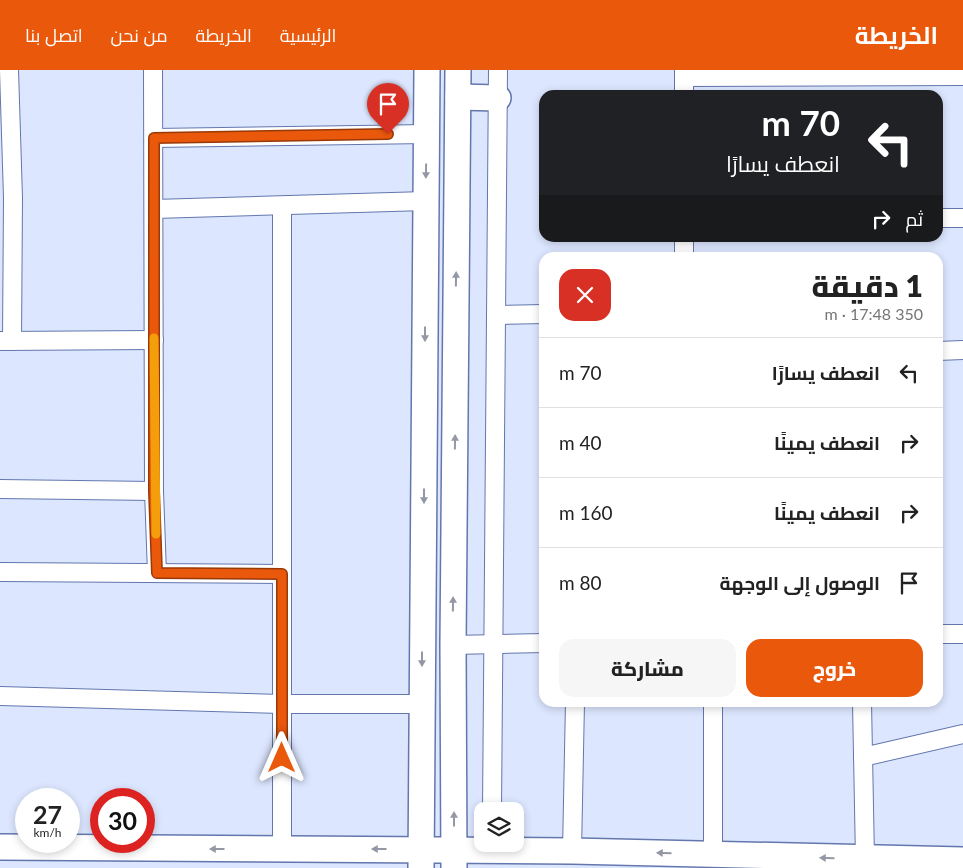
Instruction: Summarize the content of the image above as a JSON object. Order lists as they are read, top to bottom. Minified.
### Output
{"page":{"header":"الخريطة","nav":["الرئيسية","الخريطة","من نحن","اتصل بنا"],"turn":["70 m","انعطف يسارًا"],"then":"ثم","heading":["1 دقيقة","350 m · 17:48"],"list":[{"name":"انعطف يسارًا","value":"70 m"},{"name":"انعطف يمينًا","value":"40 m"},{"name":"انعطف يمينًا","value":"160 m"},{"name":"الوصول إلى الوجهة","value":"80 m"}],"buttons":["خروج","مشاركة"],"speed":"27 km/h","limit":"30"}}
